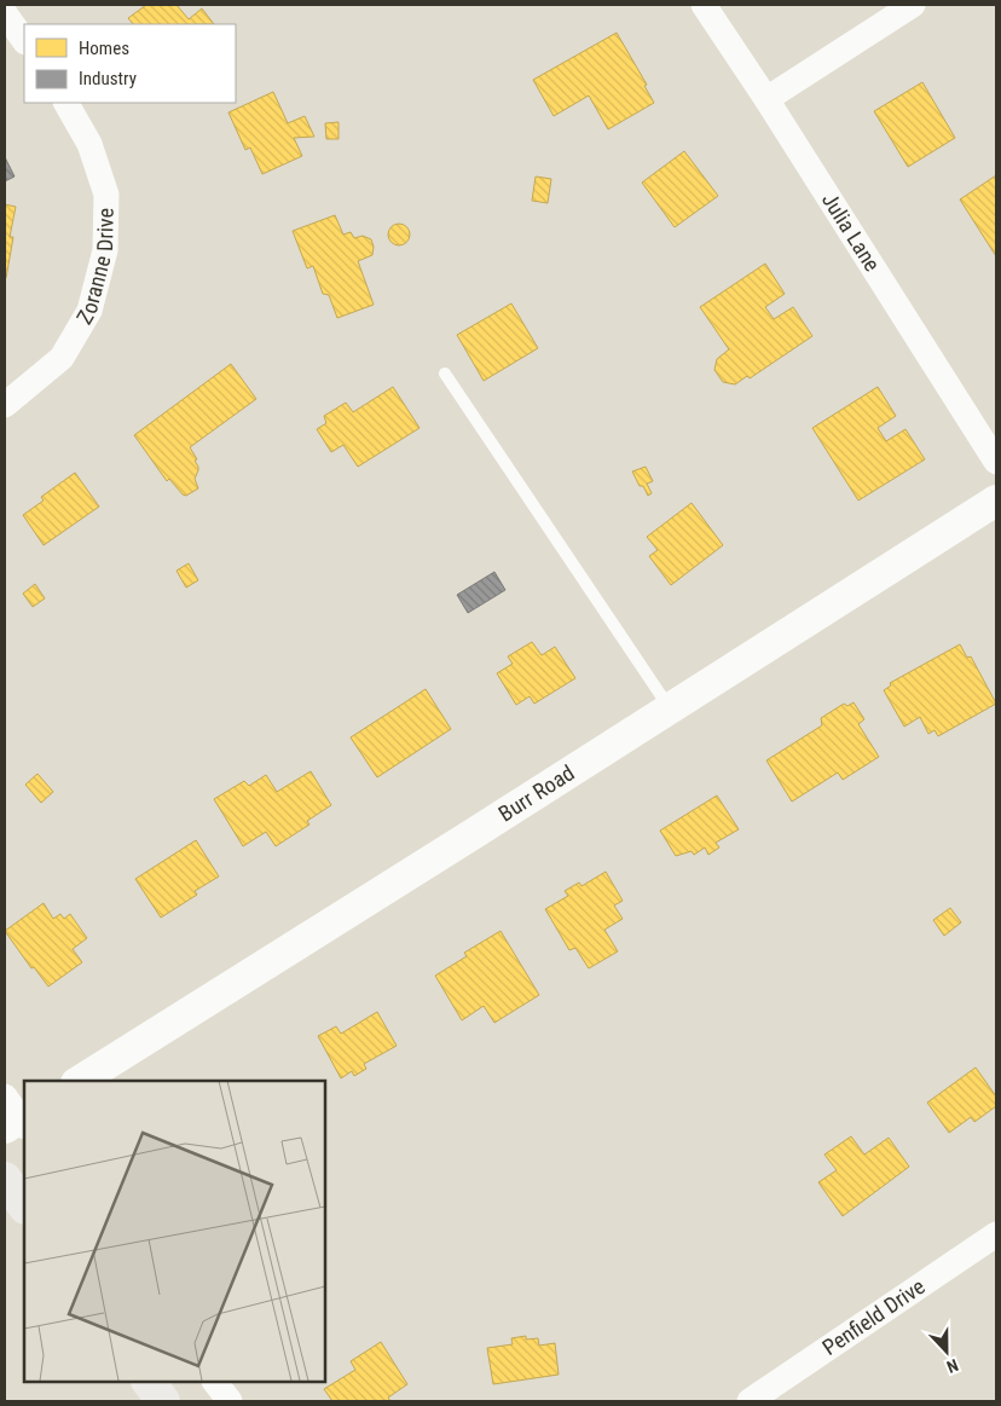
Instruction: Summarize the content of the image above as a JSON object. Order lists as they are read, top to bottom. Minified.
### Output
{"streets":{"street":["Julia Lane","Zoranne Drive","Burr Road","Penfield Drive"]},"legend":["Homes","Industry"],"north":"bottom"}
